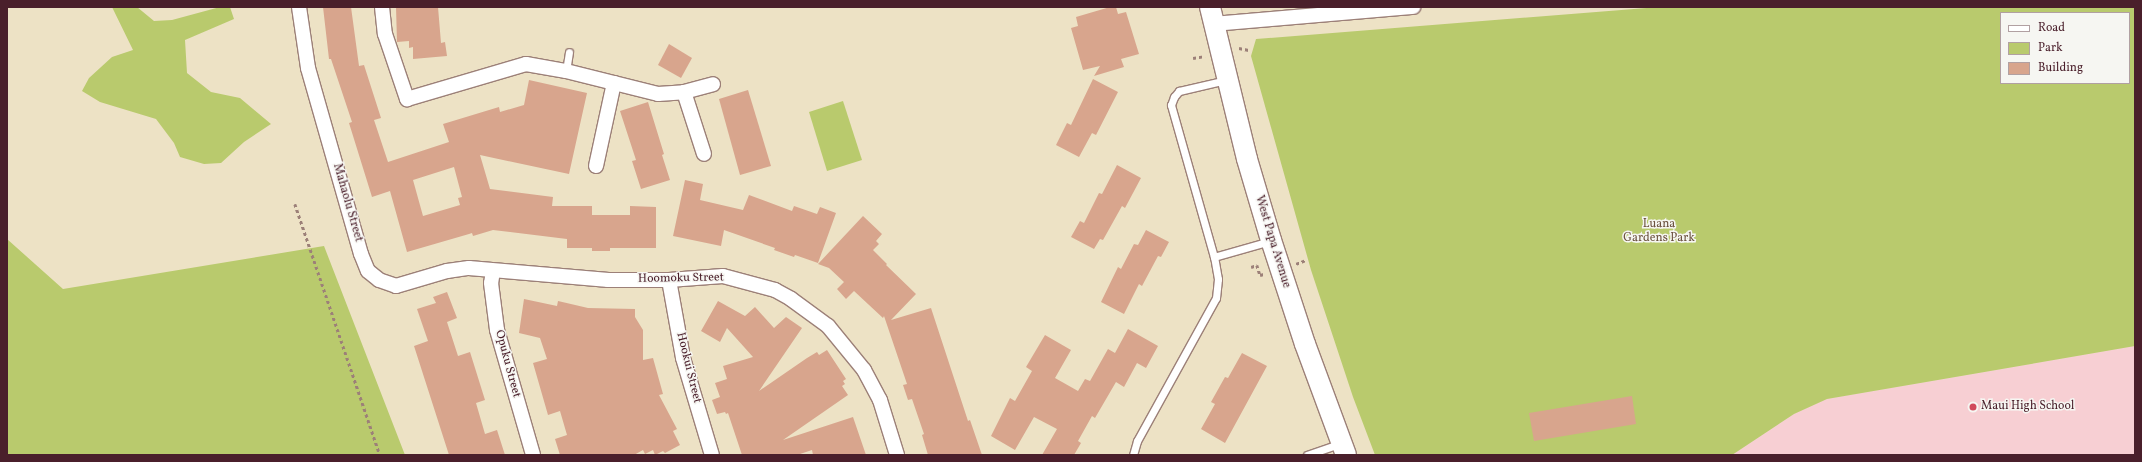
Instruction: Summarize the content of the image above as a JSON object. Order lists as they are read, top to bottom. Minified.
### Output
{"streets":{"street":["Mahaolu Street","West Papa Avenue","Hoomoku Street","Opuku Street","Hookui Street"]},"crossings":[["Mahaolu Street","Hoomoku Street"],["Mahaolu Street","Opuku Street"],["Hoomoku Street","Opuku Street"],["Hoomoku Street","Hookui Street"]],"parks":["Luana Gardens Park"],"places":["Maui High School"],"legend":["Road","Park","Building"]}
